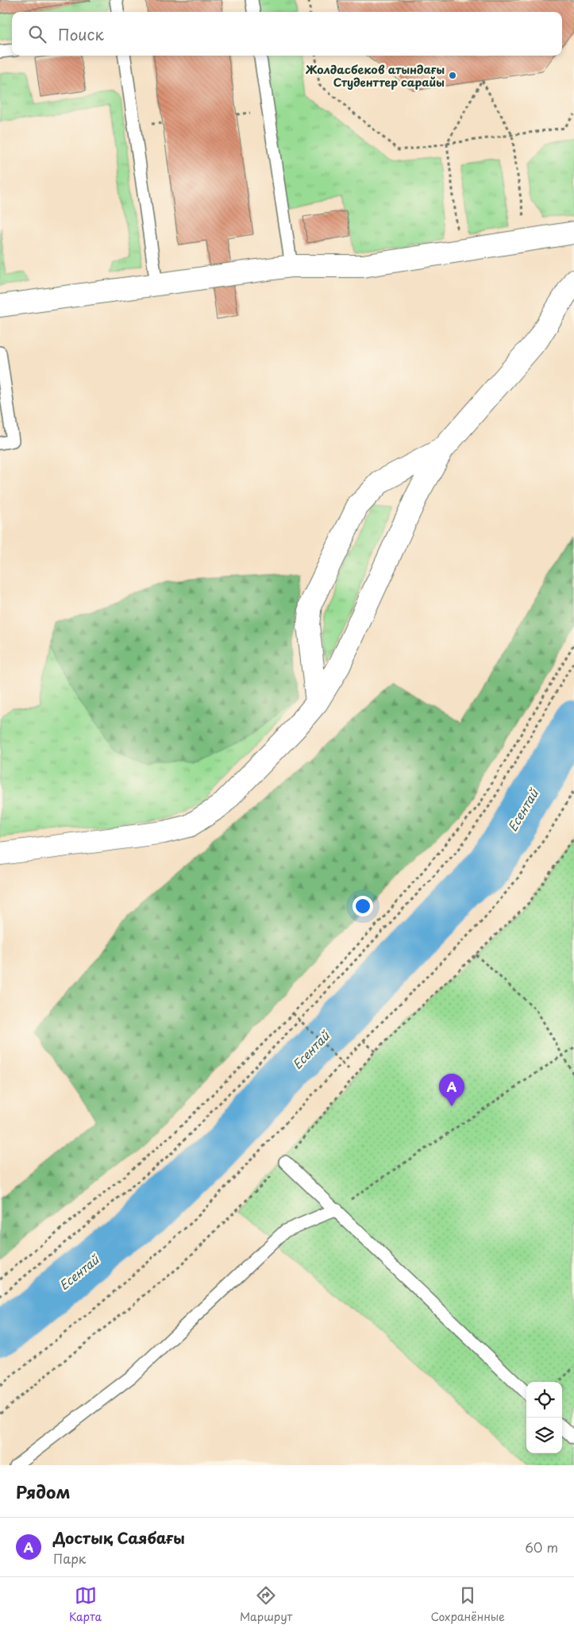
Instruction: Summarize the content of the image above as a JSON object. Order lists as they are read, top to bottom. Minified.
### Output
{"water":["Есентай"],"places":["Жолдасбеков атындағы Студенттер сарайы"],"page":{"search":"Поиск","pins":"A","heading":"Рядом","list":[{"mark":"A","name":"Достық Саябағы","note":"Парк","value":"60 m"}],"nav":["Карта","Маршрут","Сохранённые"]}}
